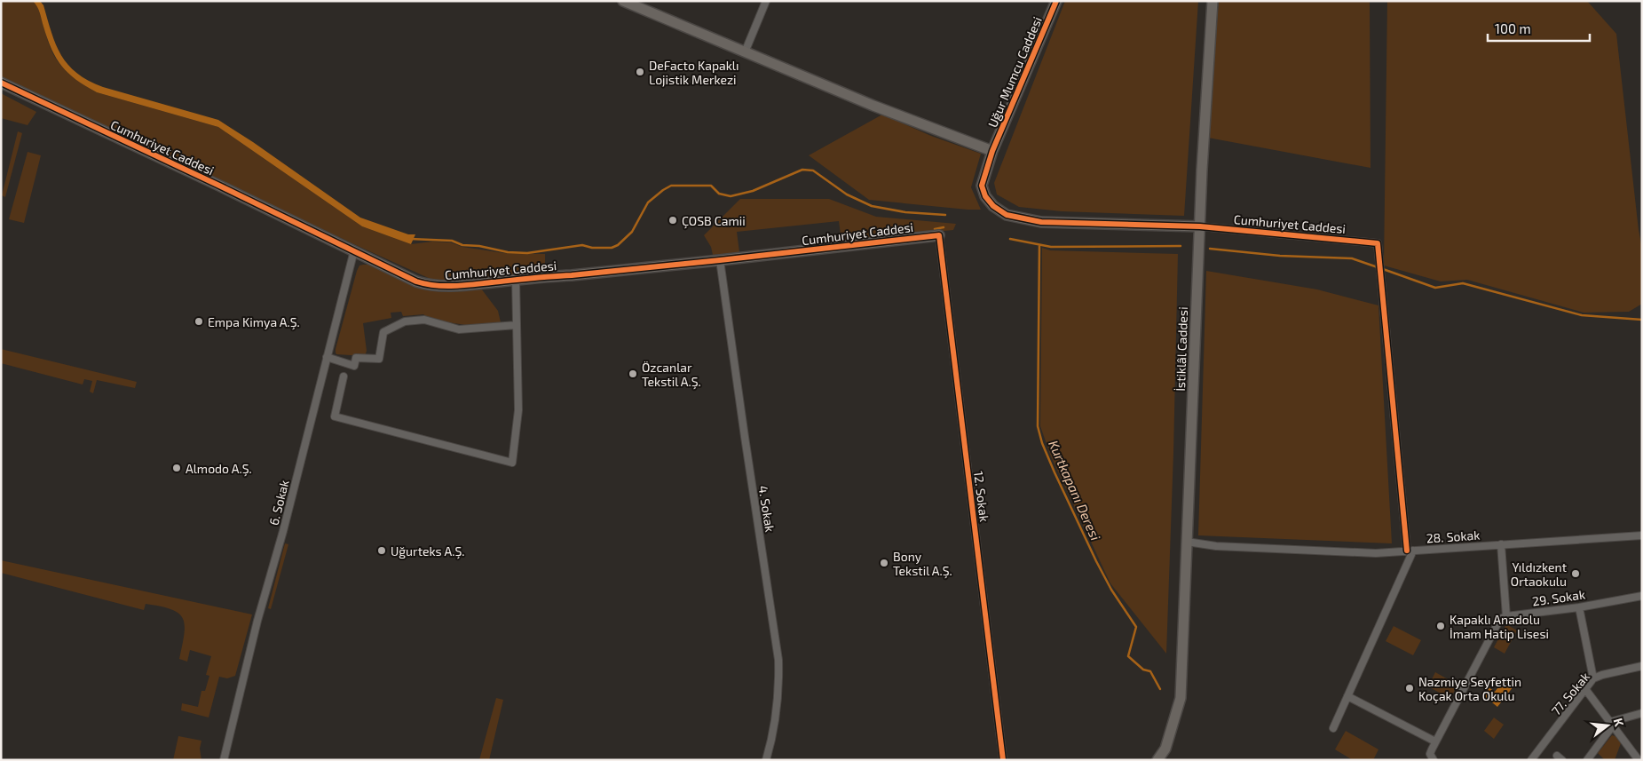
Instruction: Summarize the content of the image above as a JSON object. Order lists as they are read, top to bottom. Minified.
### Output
{"streets":{"street":["Uğur Mumcu Caddesi","Cumhuriyet Caddesi","İstiklâl Caddesi","12. Sokak","6. Sokak","4. Sokak","28. Sokak","29. Sokak","77. Sokak"]},"crossings":[["Uğur Mumcu Caddesi","Cumhuriyet Caddesi"],["Uğur Mumcu Caddesi","İstiklâl Caddesi"],["Cumhuriyet Caddesi","İstiklâl Caddesi"],["Cumhuriyet Caddesi","12. Sokak"],["Cumhuriyet Caddesi","6. Sokak"],["Cumhuriyet Caddesi","4. Sokak"],["Cumhuriyet Caddesi","28. Sokak"],["İstiklâl Caddesi","28. Sokak"]],"water":["Kurtkapanı Deresi"],"places":["DeFacto Kapaklı Lojistik Merkezi","ÇOSB Camii","Empa Kimya A.Ş.","Özcanlar Tekstil A.Ş.","Almodo A.Ş.","Uğurteks A.Ş.","Bony Tekstil A.Ş.","Yıldızkent Ortaokulu","Kapaklı Anadolu İmam Hatip Lisesi","Nazmiye Seyfettin Koçak Orta Okulu"],"scale_bar":"100 m","north":"right"}
